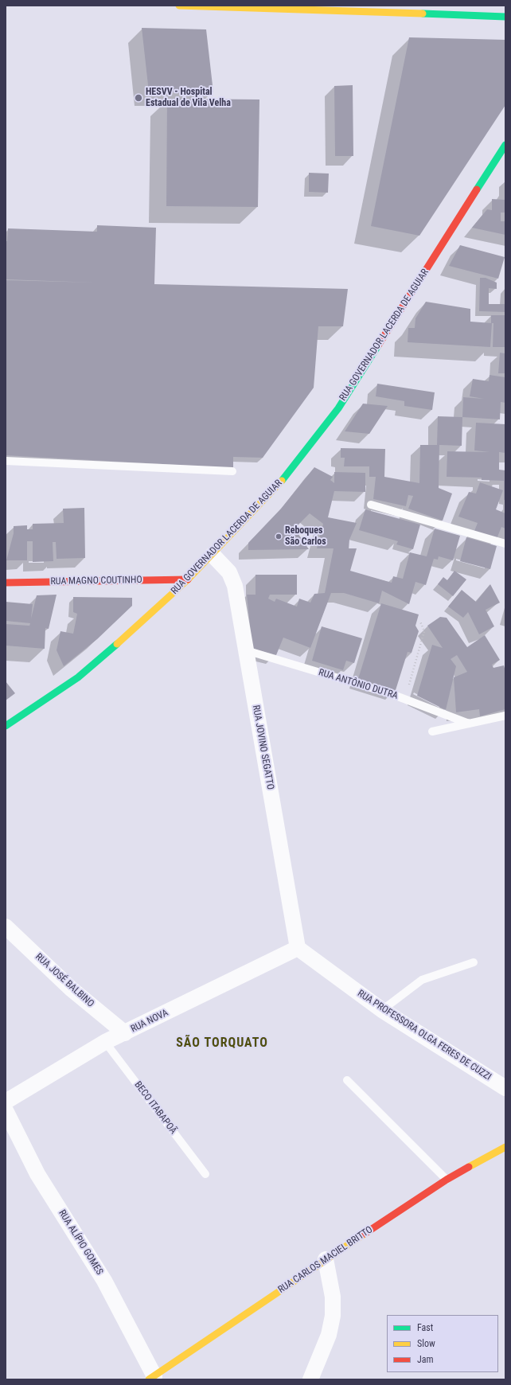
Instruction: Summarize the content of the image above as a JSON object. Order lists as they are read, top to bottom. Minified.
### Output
{"streets":{"street":["RUA GOVERNADOR LACERDA DE AGUIAR","RUA MAGNO COUTINHO","RUA JOVINO SEGATTO","RUA JOSÉ BALBINO","RUA NOVA","RUA PROFESSORA OLGA FERES DE CUZZI","RUA ALÍPIO GOMES","RUA CARLOS MACIEL BRITTO"],"lane":["RUA ANTÔNIO DUTRA","BECO ITABAPOÃ"]},"crossings":[["RUA GOVERNADOR LACERDA DE AGUIAR","RUA MAGNO COUTINHO"],["RUA GOVERNADOR LACERDA DE AGUIAR","RUA JOVINO SEGATTO"],["RUA ANTÔNIO DUTRA","RUA JOVINO SEGATTO"],["RUA JOVINO SEGATTO","RUA NOVA"],["RUA JOVINO SEGATTO","RUA PROFESSORA OLGA FERES DE CUZZI"],["RUA JOSÉ BALBINO","RUA NOVA"],["RUA NOVA","RUA PROFESSORA OLGA FERES DE CUZZI"],["RUA NOVA","BECO ITABAPOÃ"],["RUA ALÍPIO GOMES","RUA CARLOS MACIEL BRITTO"]],"districts":["SÃO TORQUATO"],"places":["HESVV - Hospital Estadual de Vila Velha","Reboques São Carlos"],"legend":["Fast","Slow","Jam"]}
